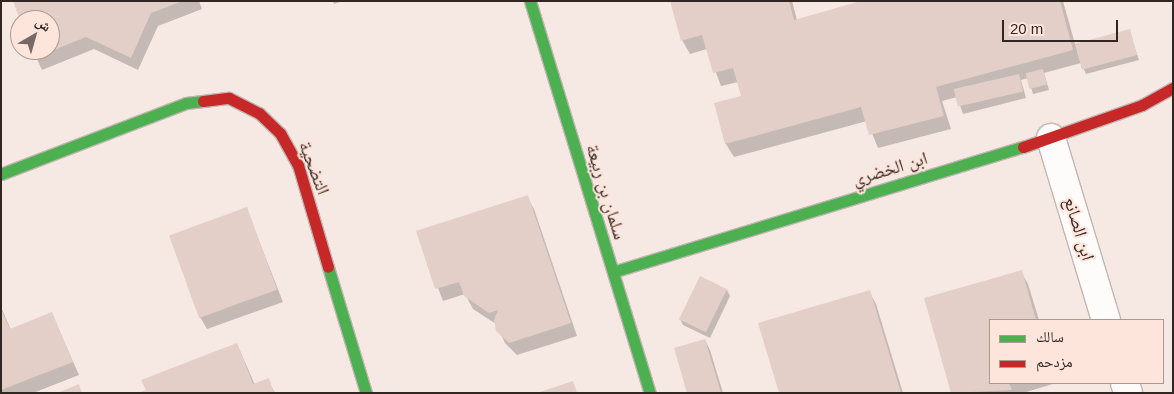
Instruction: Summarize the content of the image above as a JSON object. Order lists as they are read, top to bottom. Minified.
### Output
{"streets":{"street":["التضحية","ابن الخضري","سلمان بن ربيعة","ابن الصانع"]},"crossings":[["ابن الخضري","سلمان بن ربيعة"],["ابن الخضري","ابن الصانع"]],"legend":["سالك","مزدحم"],"scale_bar":"20 m","north":"top right"}
